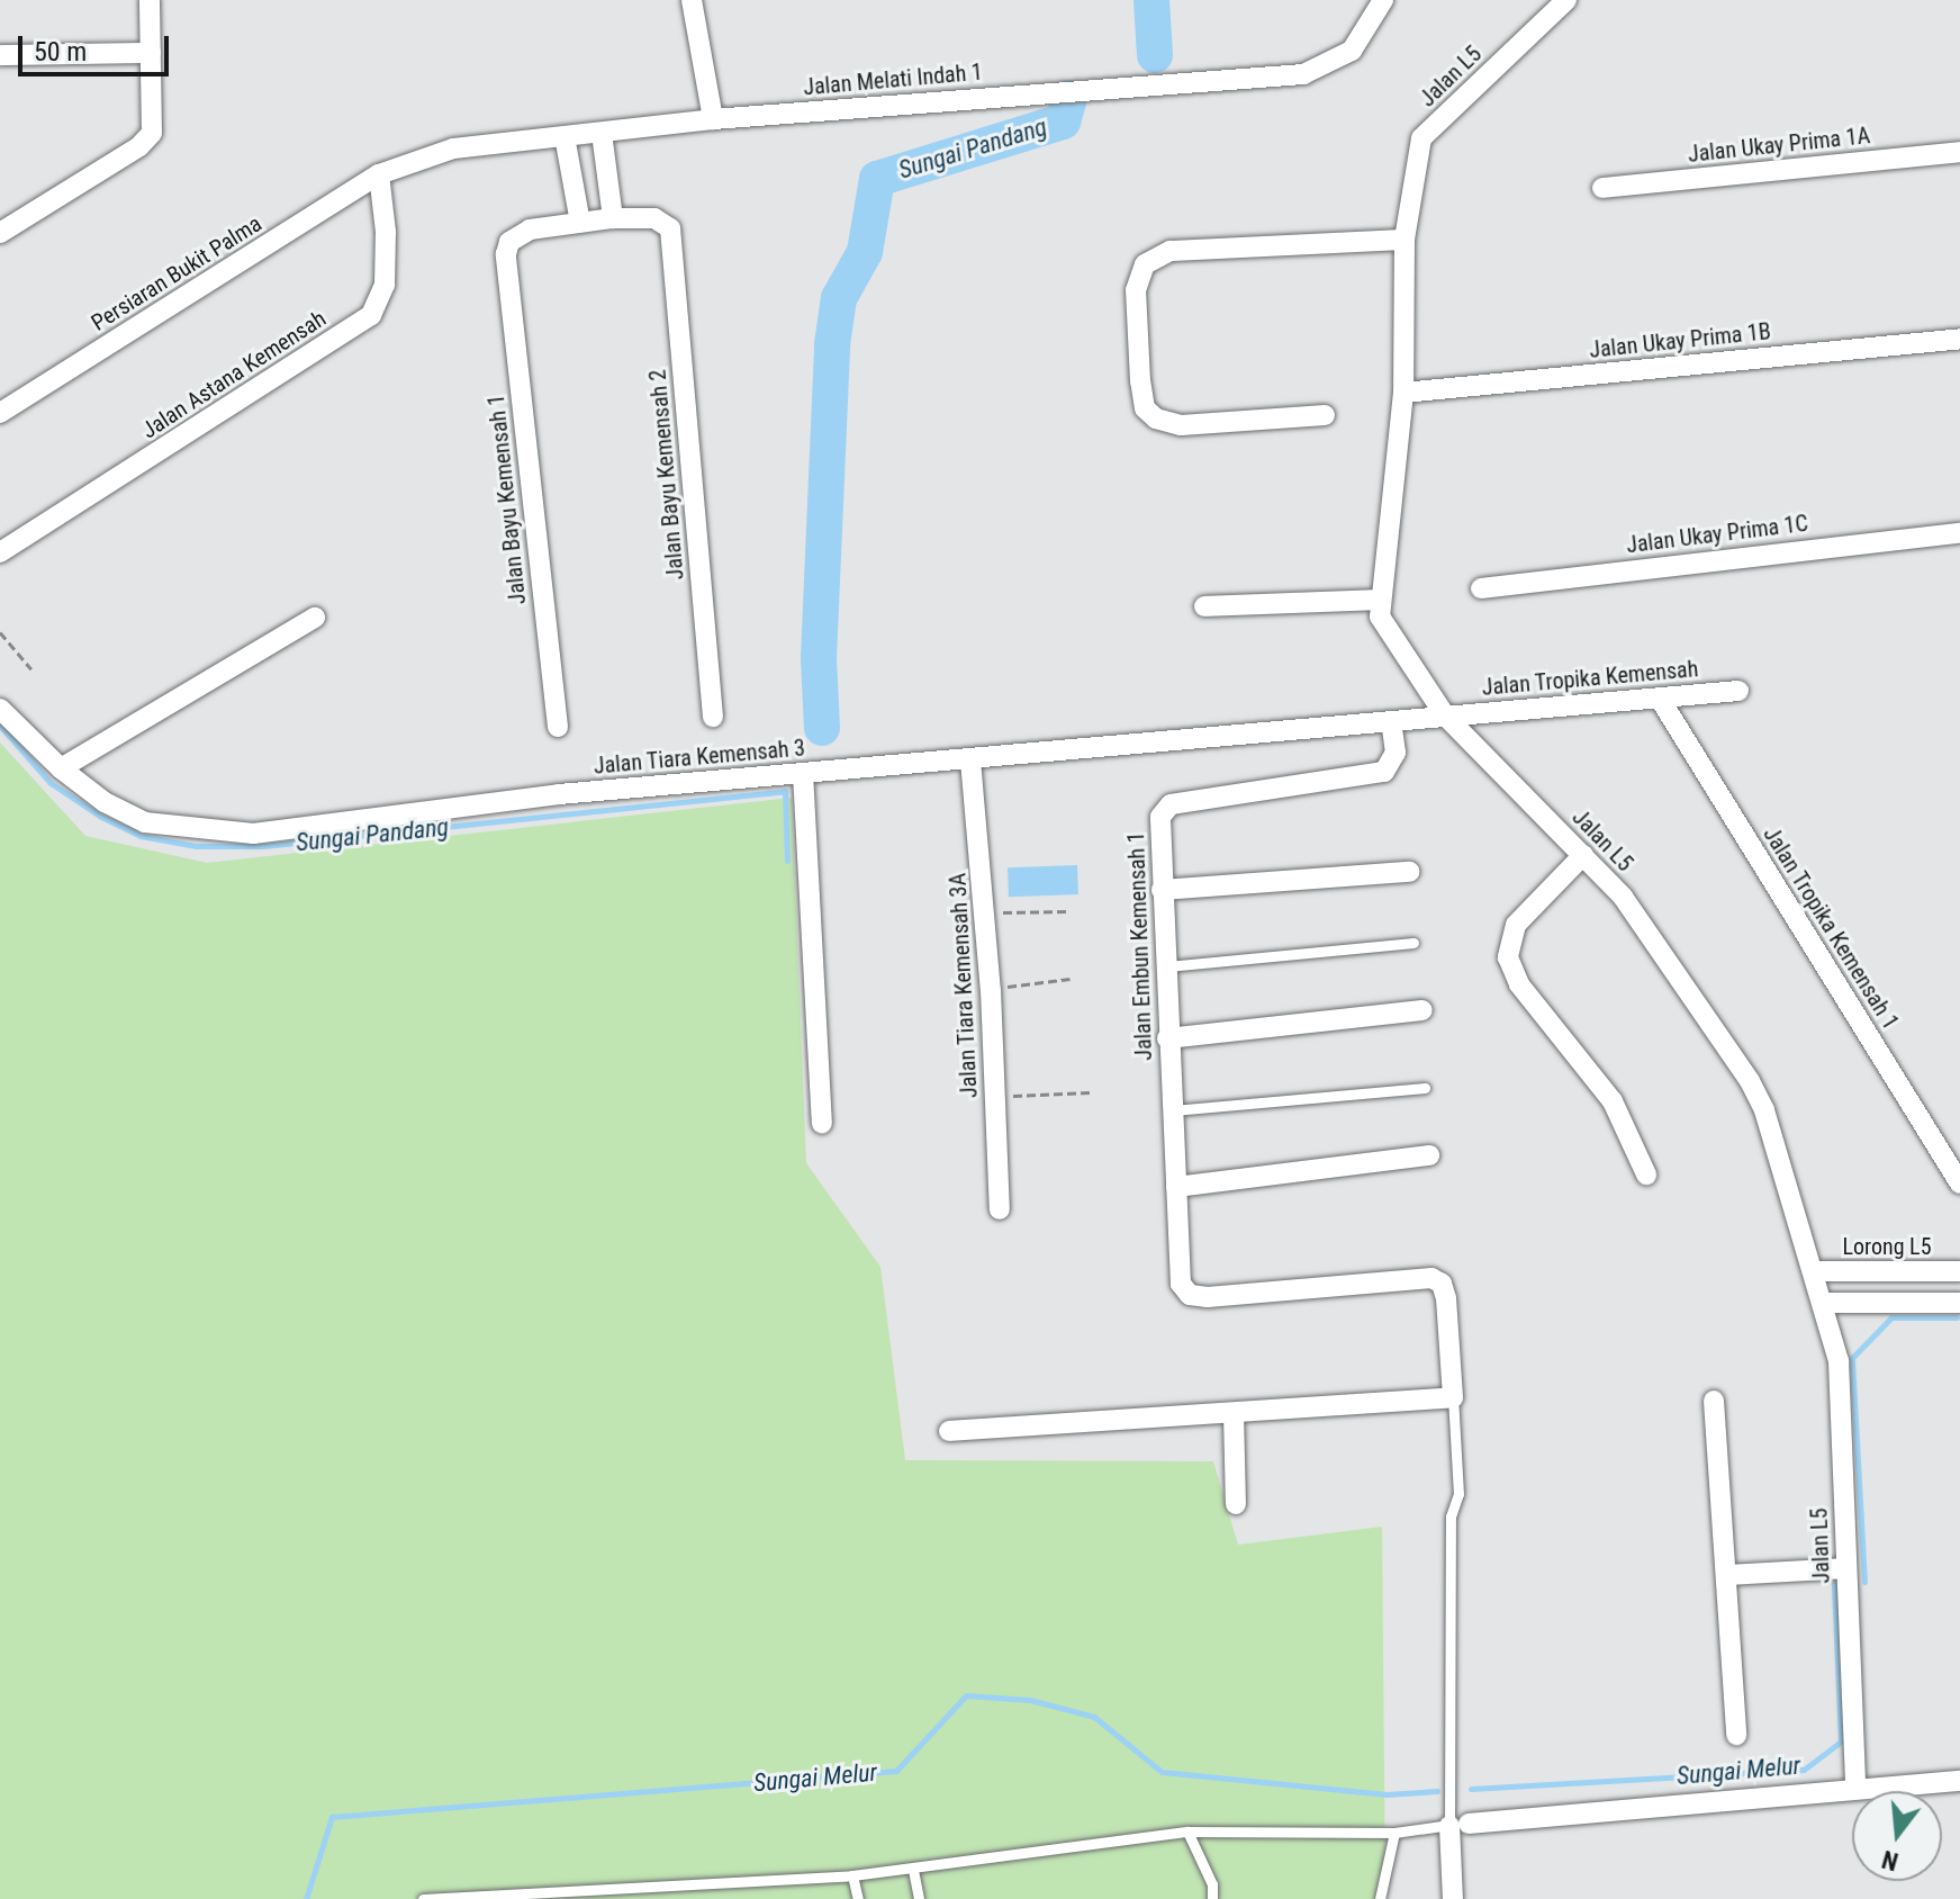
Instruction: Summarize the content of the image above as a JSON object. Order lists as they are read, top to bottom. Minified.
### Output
{"streets":{"street":["Jalan L5","Jalan Melati Indah 1","Jalan Ukay Prima 1A","Persiaran Bukit Palma","Jalan Ukay Prima 1B","Jalan Astana Kemensah","Jalan Bayu Kemensah 2","Jalan Bayu Kemensah 1","Jalan Ukay Prima 1C","Jalan Tropika Kemensah","Jalan Tiara Kemensah 3","Jalan Tropika Kemensah 1","Jalan Embun Kemensah 1","Jalan Tiara Kemensah 3A","Lorong L5"]},"crossings":[["Jalan L5","Jalan Ukay Prima 1B"],["Jalan L5","Jalan Tropika Kemensah"],["Jalan L5","Jalan Tiara Kemensah 3"],["Jalan L5","Lorong L5"],["Jalan Melati Indah 1","Persiaran Bukit Palma"],["Jalan Melati Indah 1","Jalan Astana Kemensah"],["Persiaran Bukit Palma","Jalan Astana Kemensah"],["Jalan Tropika Kemensah","Jalan Tiara Kemensah 3"],["Jalan Tropika Kemensah","Jalan Tropika Kemensah 1"],["Jalan Tiara Kemensah 3","Jalan Embun Kemensah 1"],["Jalan Tiara Kemensah 3","Jalan Tiara Kemensah 3A"]],"water":["Sungai Pandang","Sungai Melur"],"scale_bar":"50 m","north":"bottom"}
